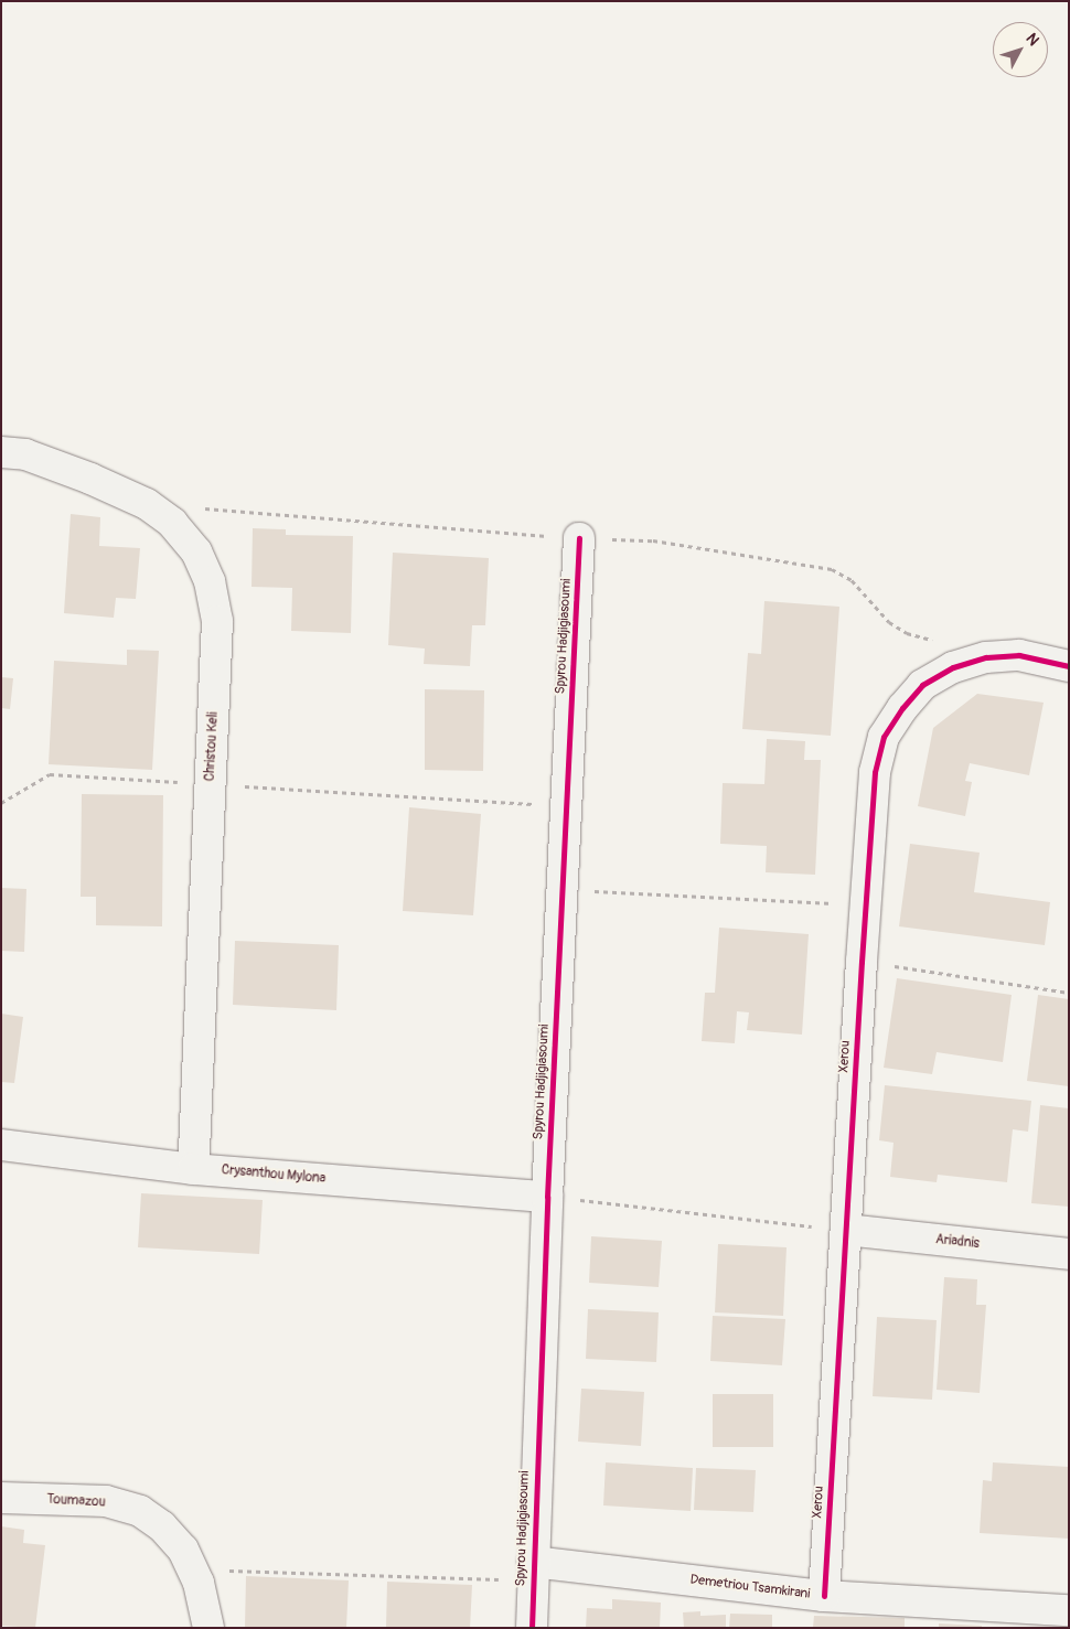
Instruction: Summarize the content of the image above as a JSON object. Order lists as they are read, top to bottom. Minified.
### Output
{"streets":{"street":["Spyrou Hadjigiasoumi","Christou Keli","Xerou","Crysanthou Mylona","Ariadnis","Toumazou","Demetriou Tsamkirani"]},"crossings":[["Spyrou Hadjigiasoumi","Crysanthou Mylona"],["Spyrou Hadjigiasoumi","Demetriou Tsamkirani"],["Christou Keli","Crysanthou Mylona"],["Xerou","Ariadnis"],["Xerou","Demetriou Tsamkirani"]],"north":"top right"}
